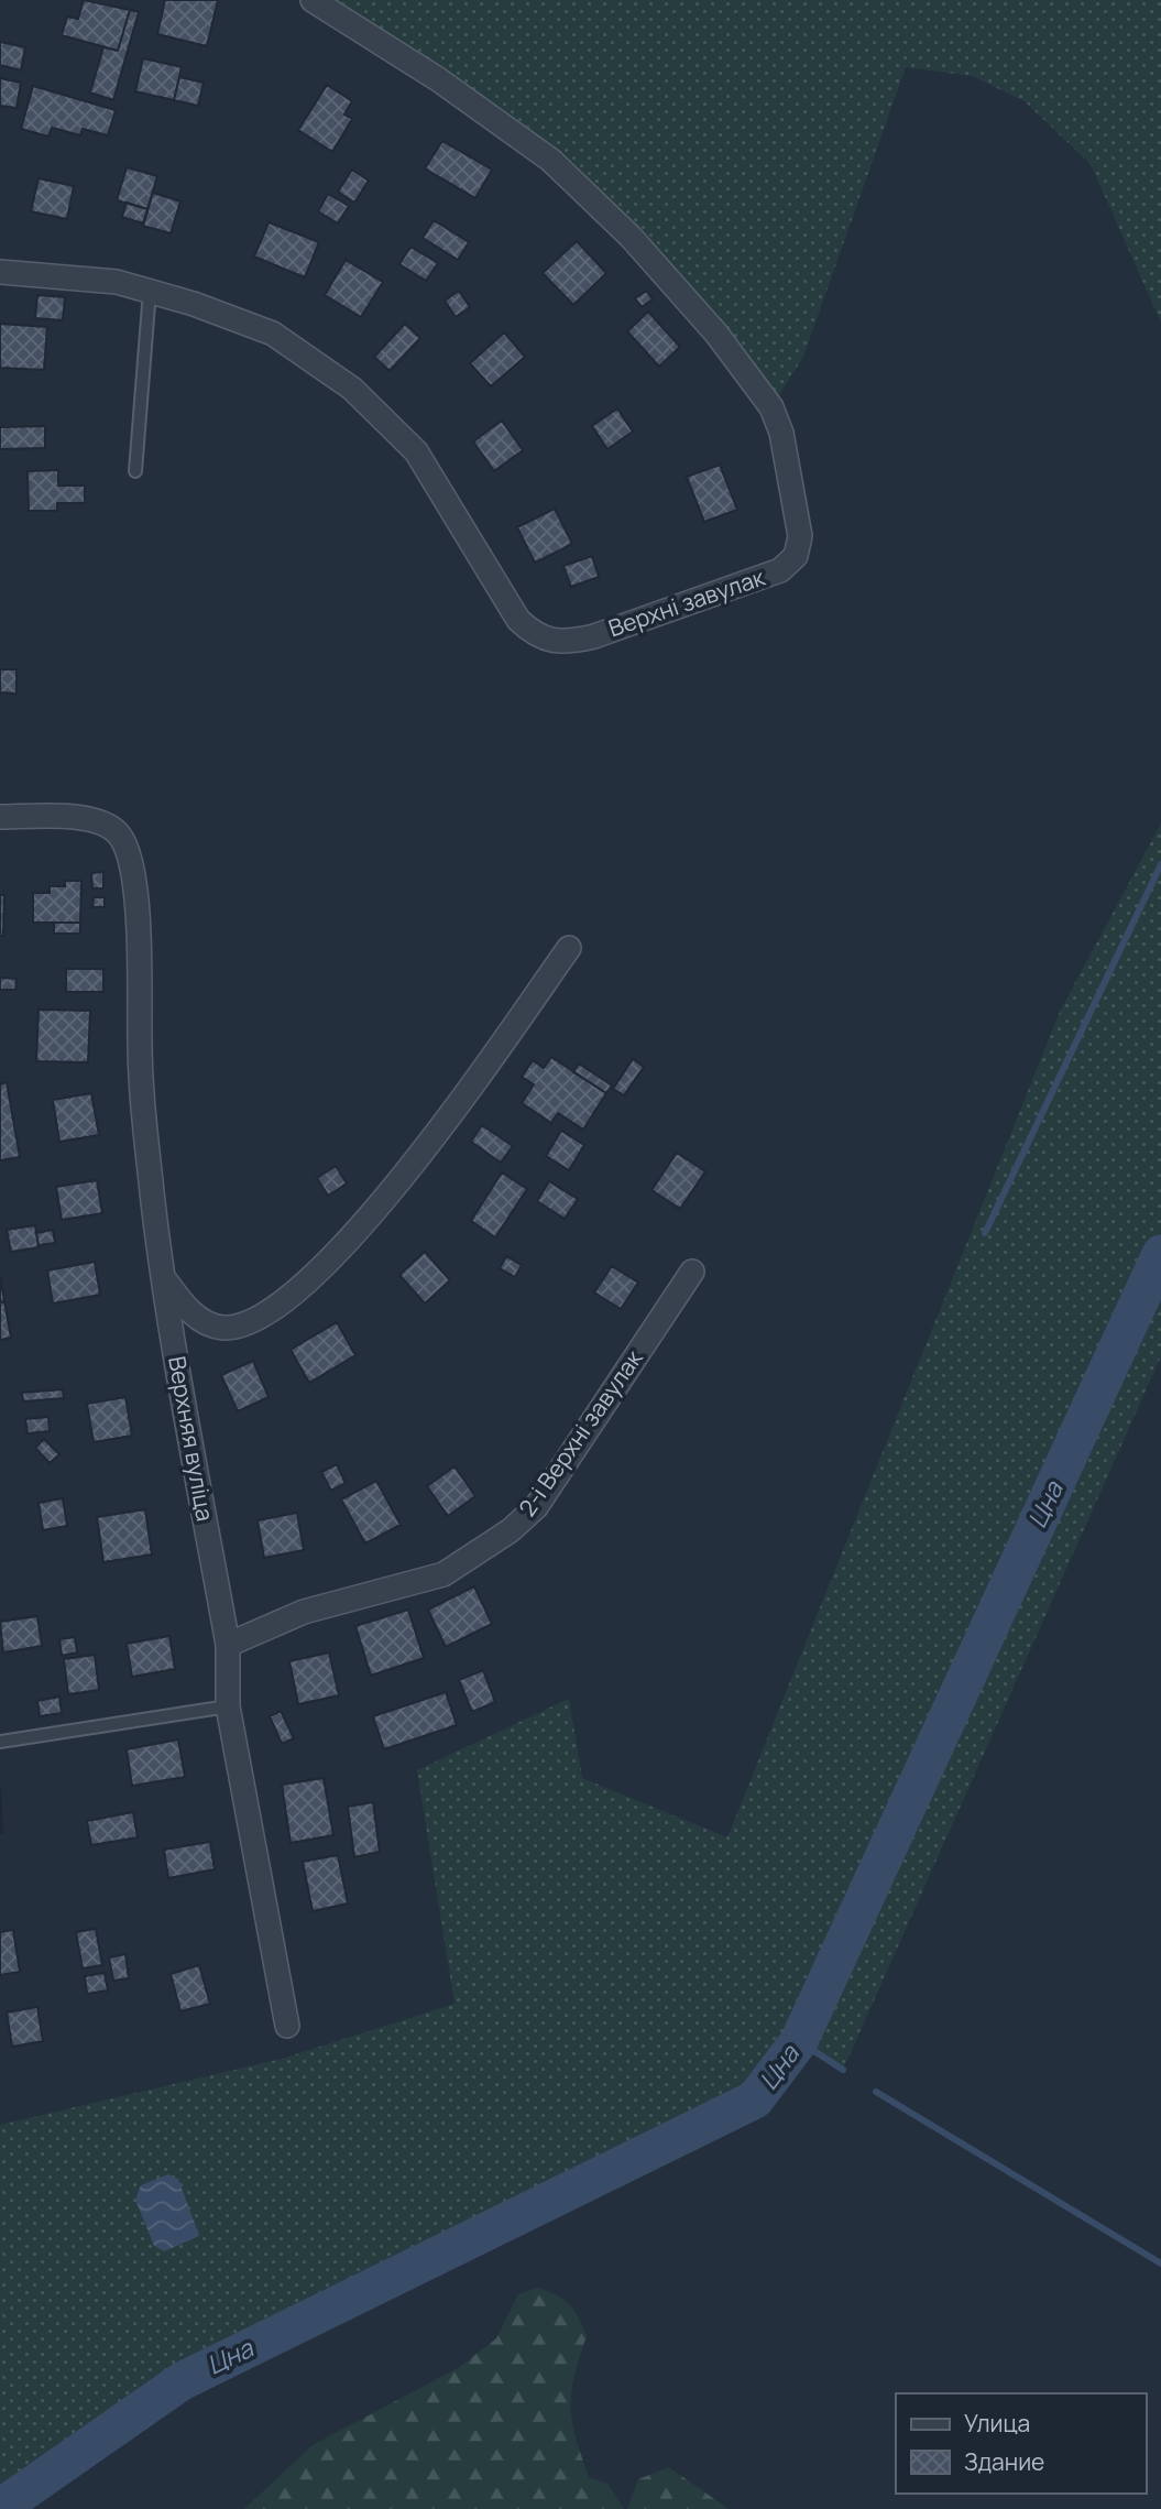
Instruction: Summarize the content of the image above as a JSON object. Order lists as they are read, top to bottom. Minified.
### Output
{"streets":{"street":["Верхні завулак","2-і Верхні завулак","Верхняя вуліца"]},"crossings":[["2-і Верхні завулак","Верхняя вуліца"]],"water":["Цна"],"legend":["Улица","Здание"]}
